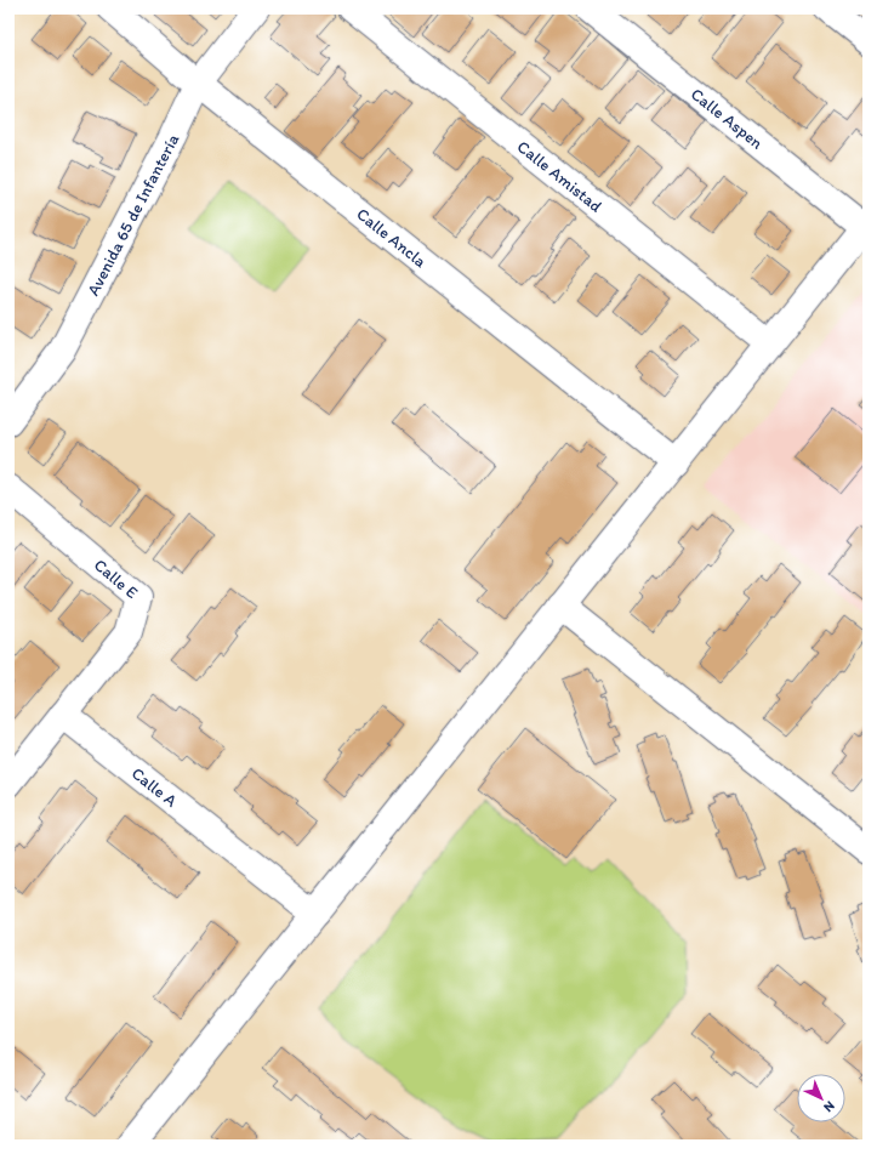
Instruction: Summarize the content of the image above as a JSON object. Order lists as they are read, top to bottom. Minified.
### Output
{"streets":{"street":["Calle Aspen","Calle Amistad","Avenida 65 de Infantería","Calle Ancla","Calle E","Calle A"]},"crossings":[["Avenida 65 de Infantería","Calle Ancla"],["Calle E","Calle A"]],"north":"bottom right"}
